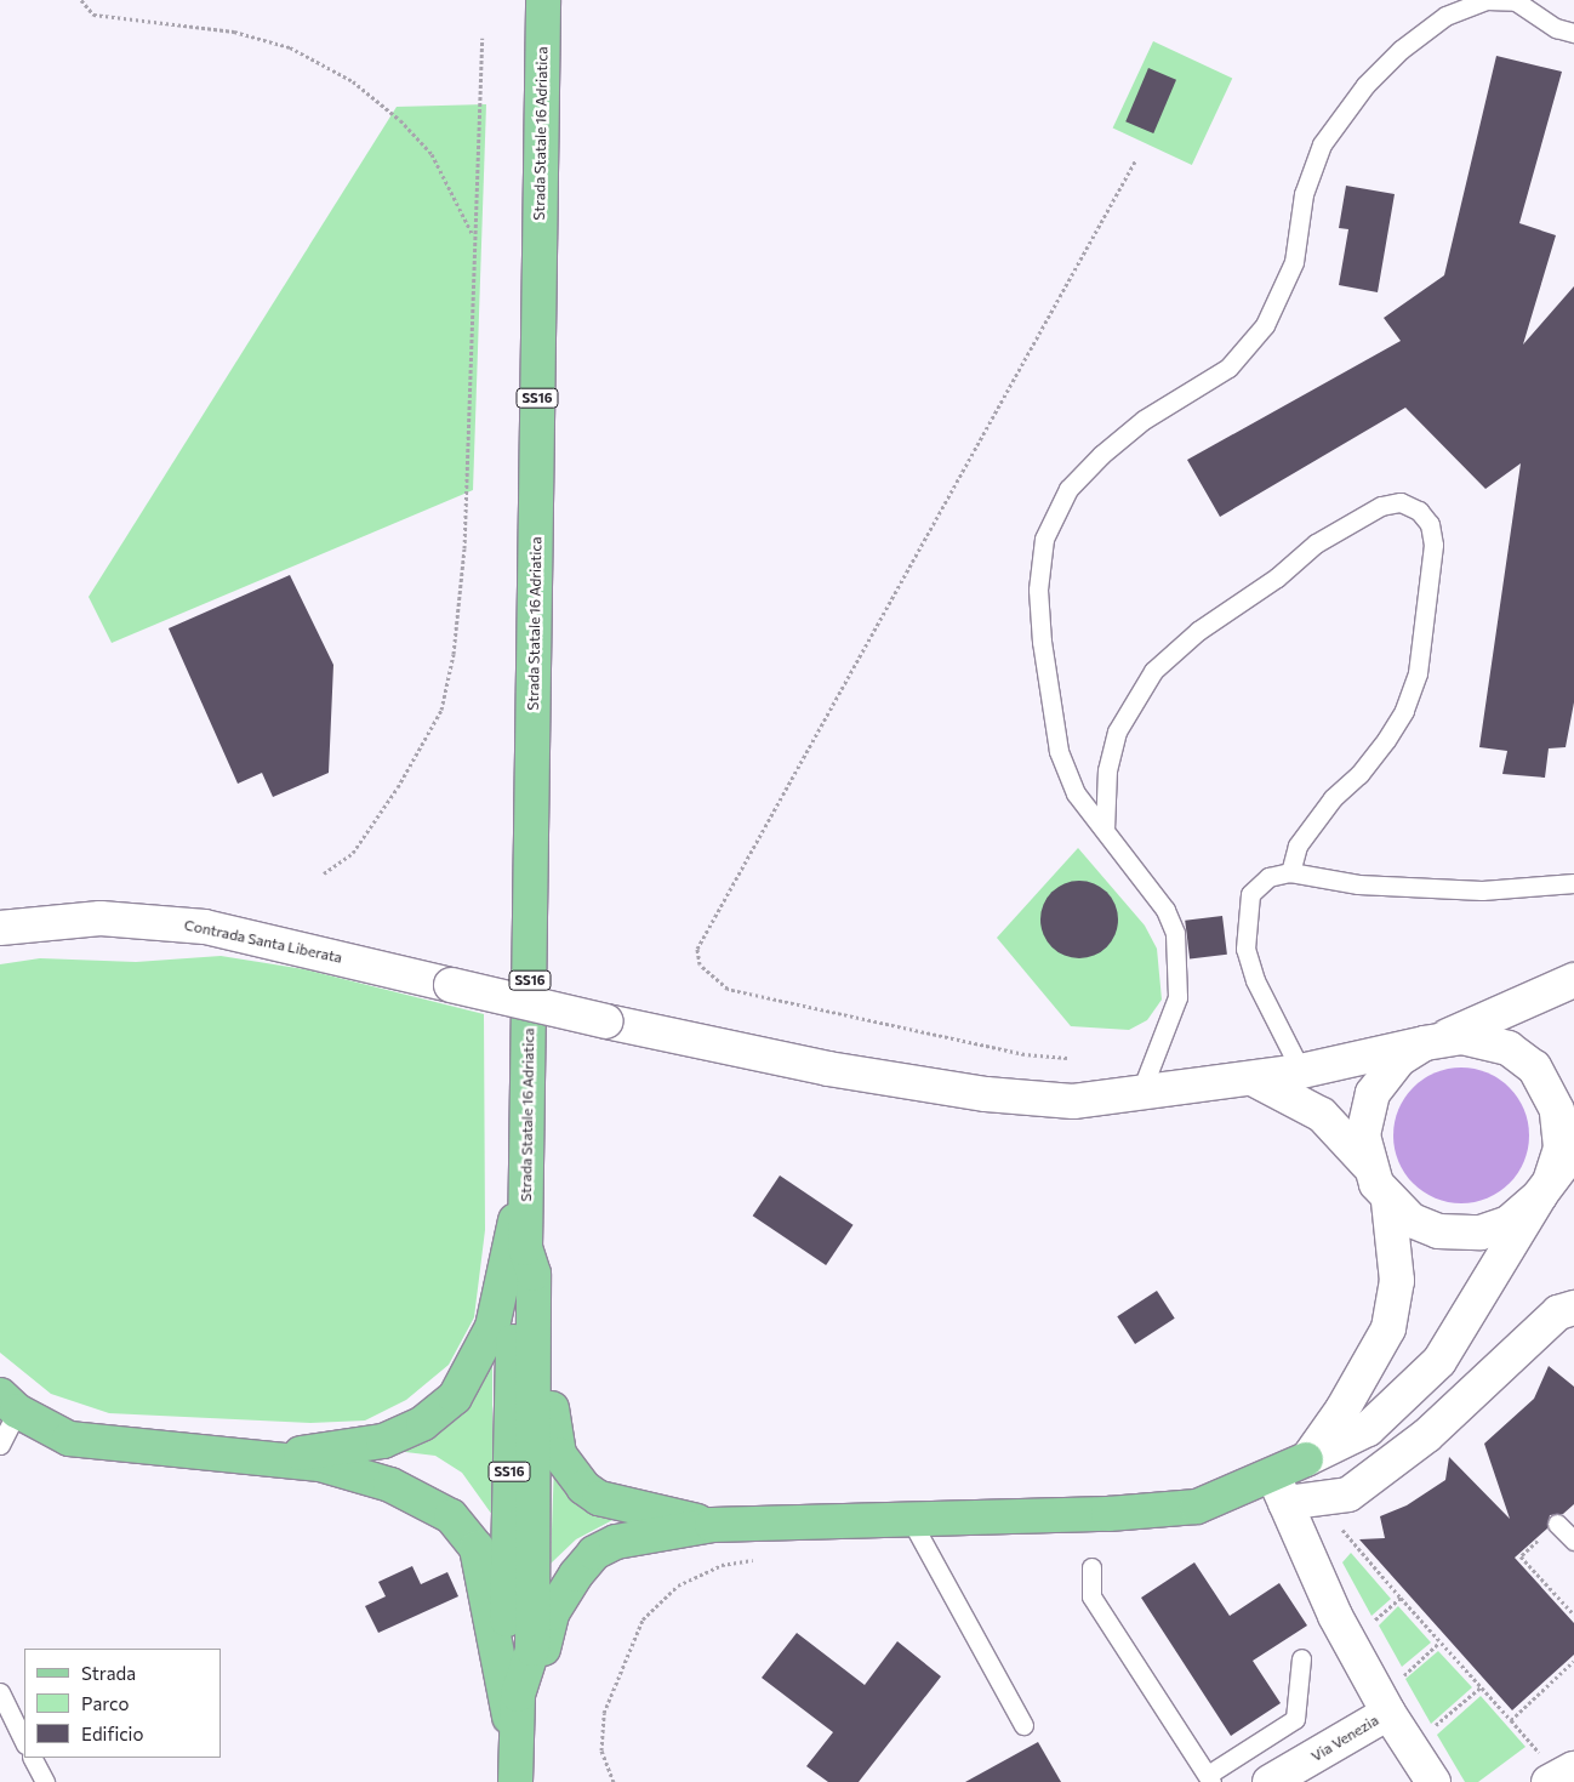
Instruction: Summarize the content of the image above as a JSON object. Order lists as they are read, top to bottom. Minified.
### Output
{"streets":{"main road":["Strada Statale 16 Adriatica","SS16"],"street":["Contrada Santa Liberata","Via Venezia"]},"legend":["Strada","Parco","Edificio"]}
